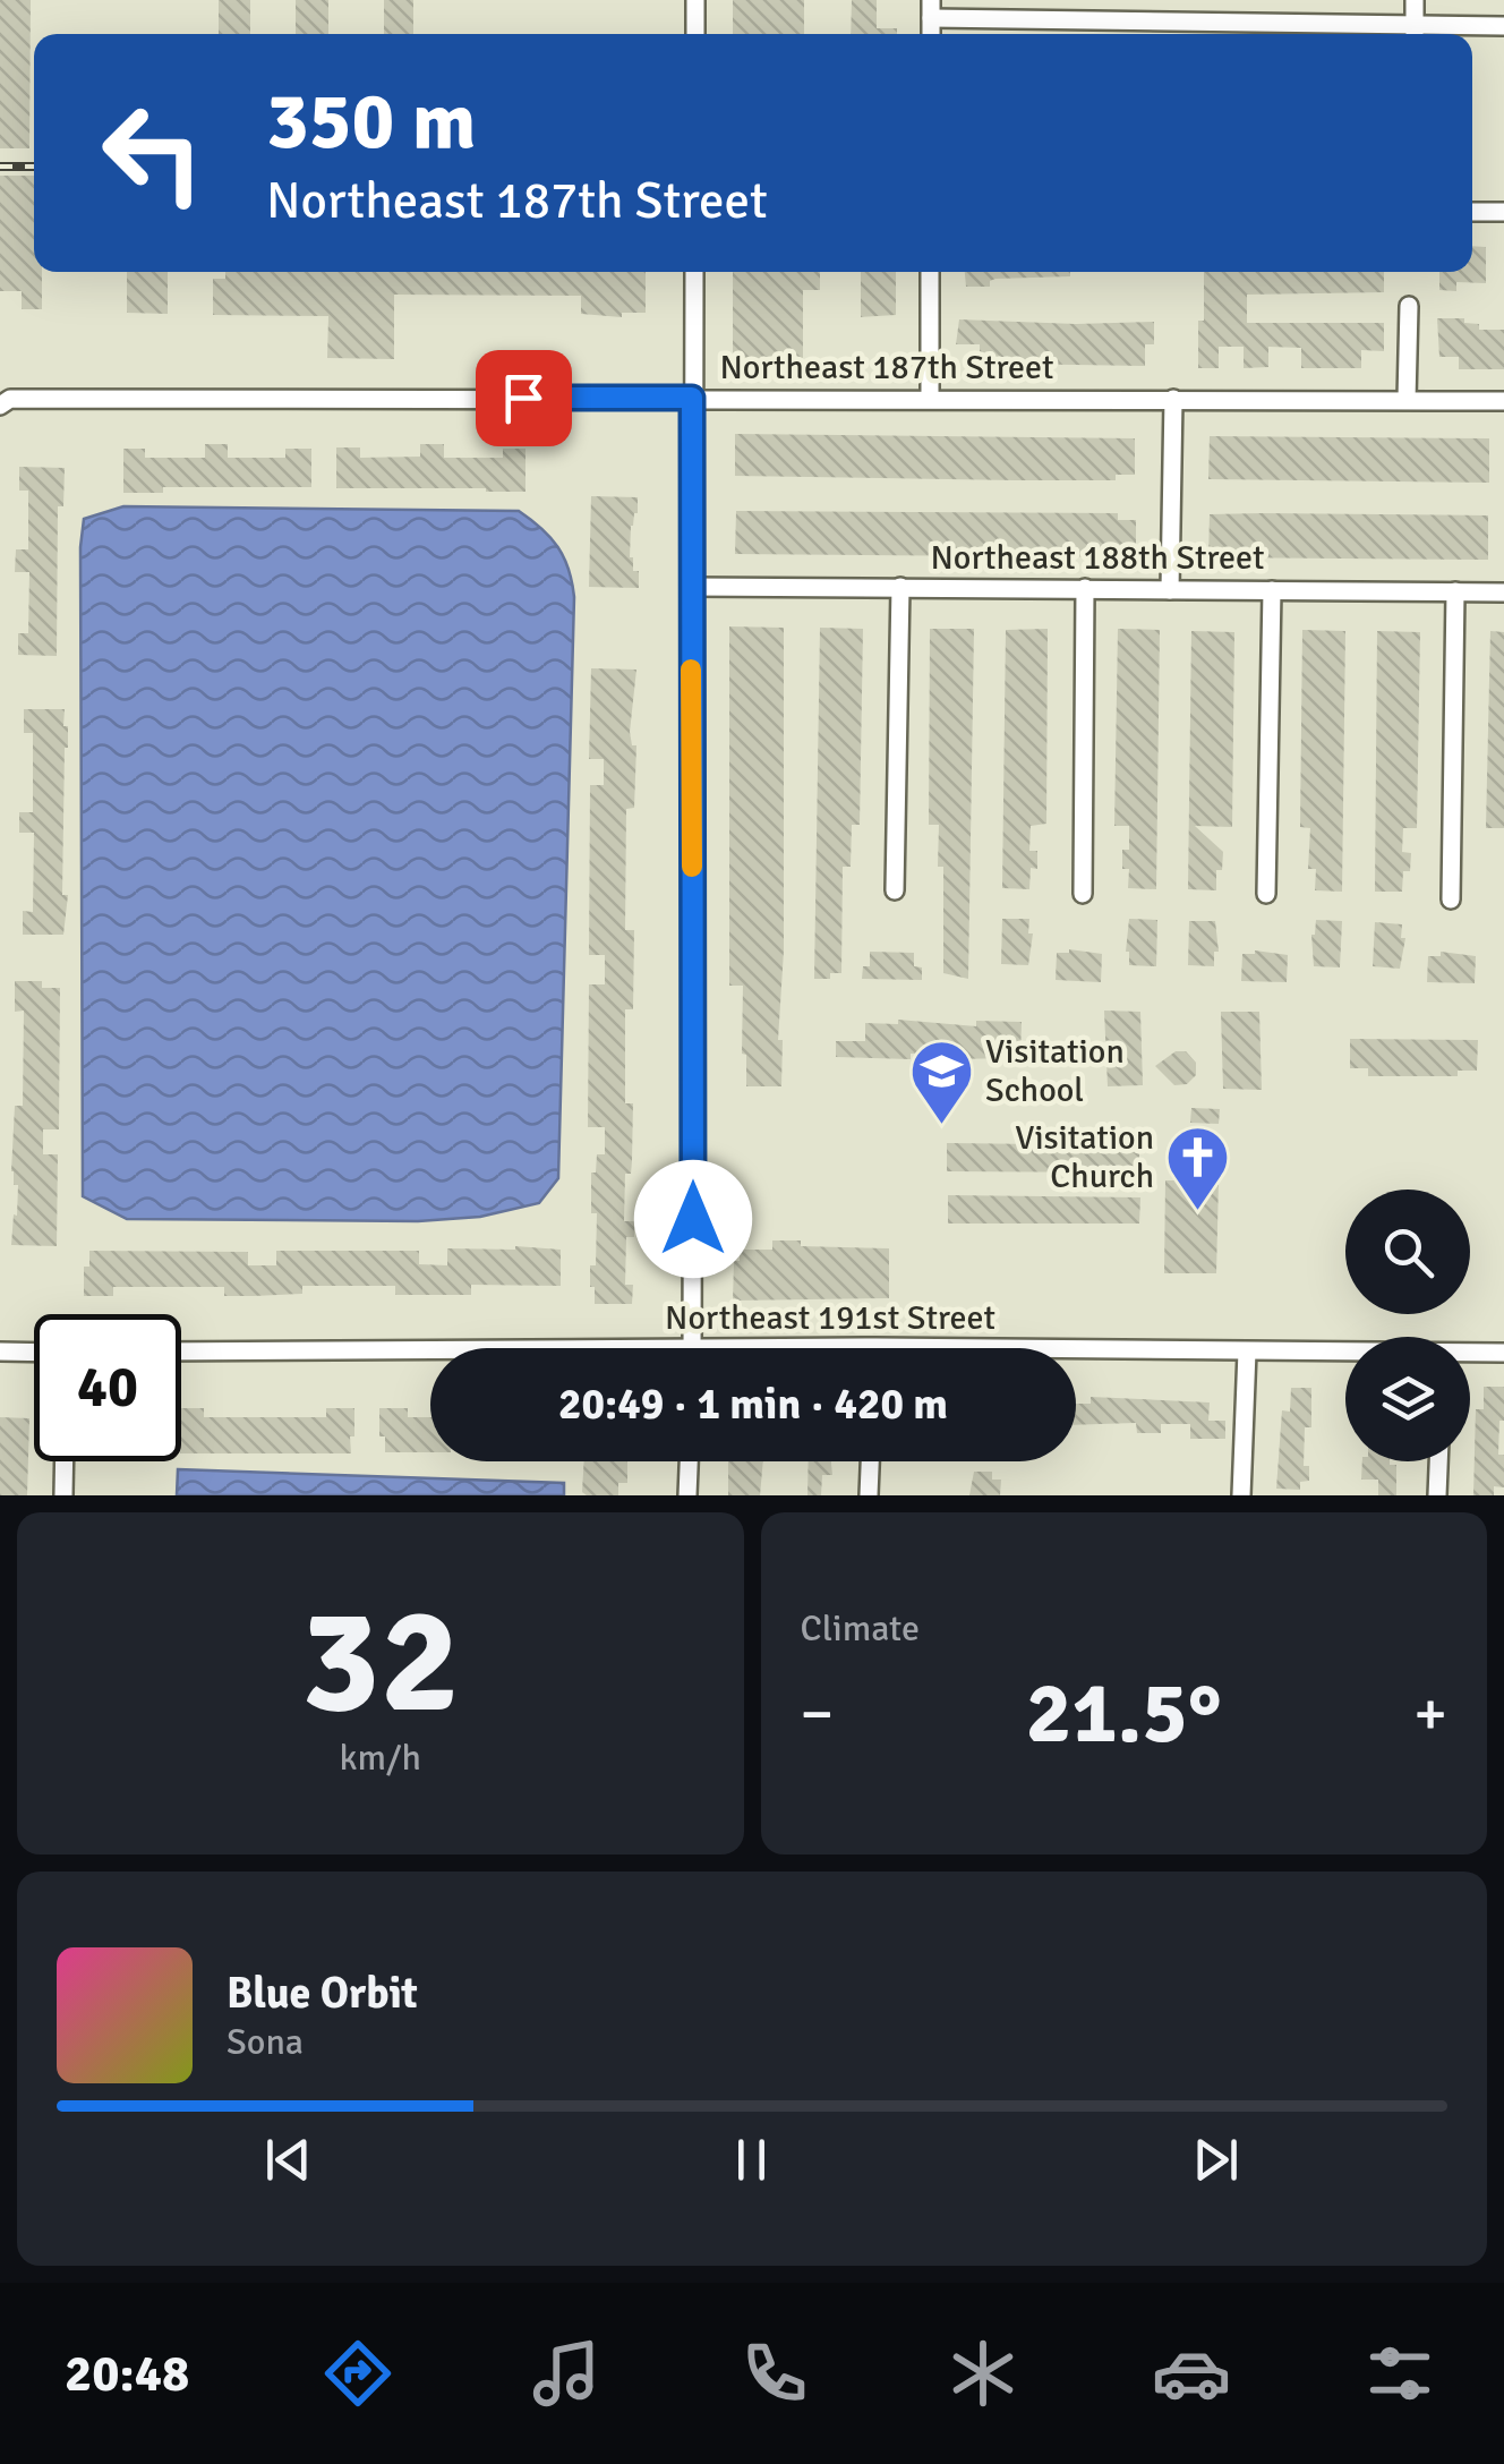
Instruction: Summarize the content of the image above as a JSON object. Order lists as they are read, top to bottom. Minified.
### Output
{"streets":{"street":["Northeast 187th Street","Northeast 188th Street","Northeast 191st Street"]},"places":{"school or university":["Visitation School"],"church":["Visitation Church"]},"page":{"turn":["350 m","Northeast 187th Street"],"limit":"40","trip":"20:49 · 1 min · 420 m","tile":[["32","km/h"],"Climate"],"heat":["−","21.5°","+"],"song":["Blue Orbit","Sona"],"tabs":"20:48"}}
